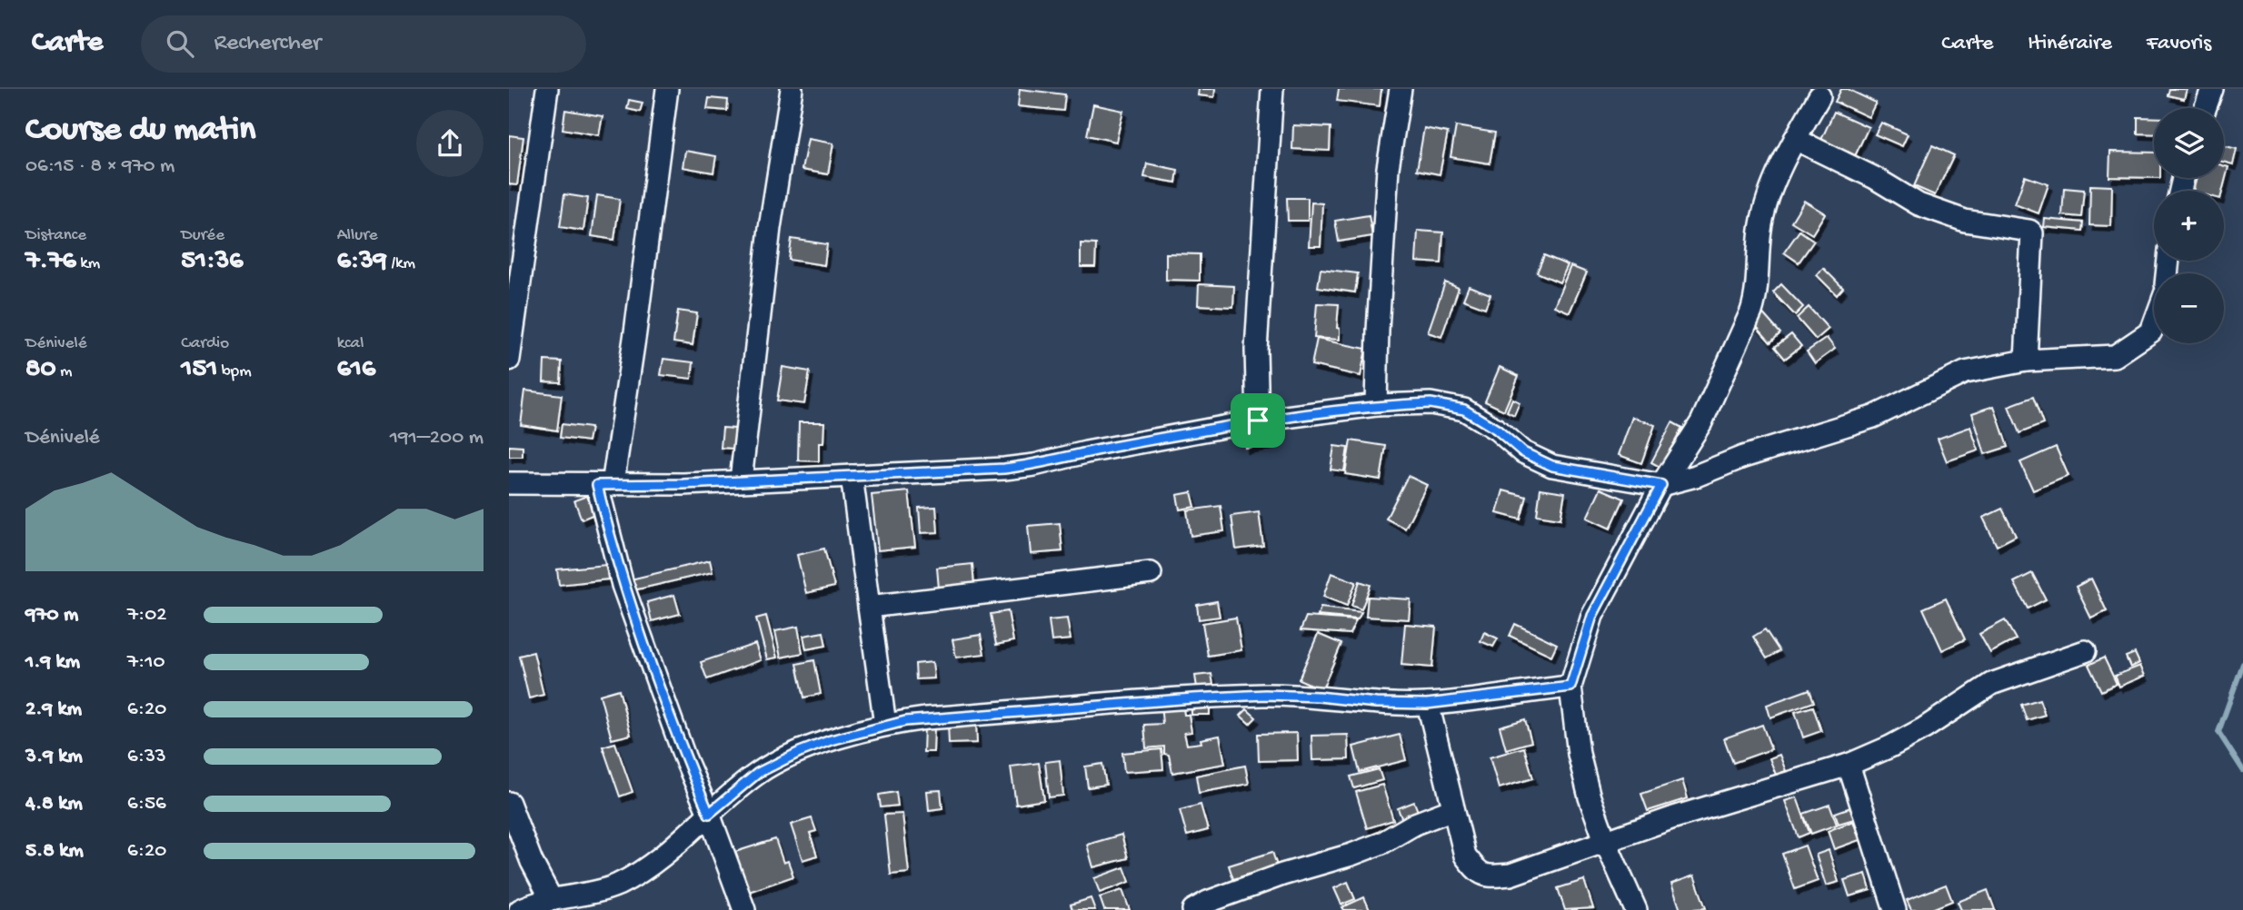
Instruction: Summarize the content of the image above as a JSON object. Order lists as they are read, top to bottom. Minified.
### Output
{"page":{"header":"Carte","search":"Rechercher","nav":["Carte","Itinéraire","Favoris"],"heading":["Course du matin","06:15 · 8 × 970 m"],"map_buttons":["+","−"],"stats":[["Distance","7.76 km"],["Durée","51:36"],["Allure","6:39 /km"],["Dénivelé","80 m"],["Cardio","151 bpm"],["kcal","616"]],"chart":["Dénivelé","191–200 m"],"list":[{"name":"970 m","note":"7:02"},{"name":"1.9 km","note":"7:10"},{"name":"2.9 km","note":"6:20"},{"name":"3.9 km","note":"6:33"},{"name":"4.8 km","note":"6:56"},{"name":"5.8 km","note":"6:20"}]}}
